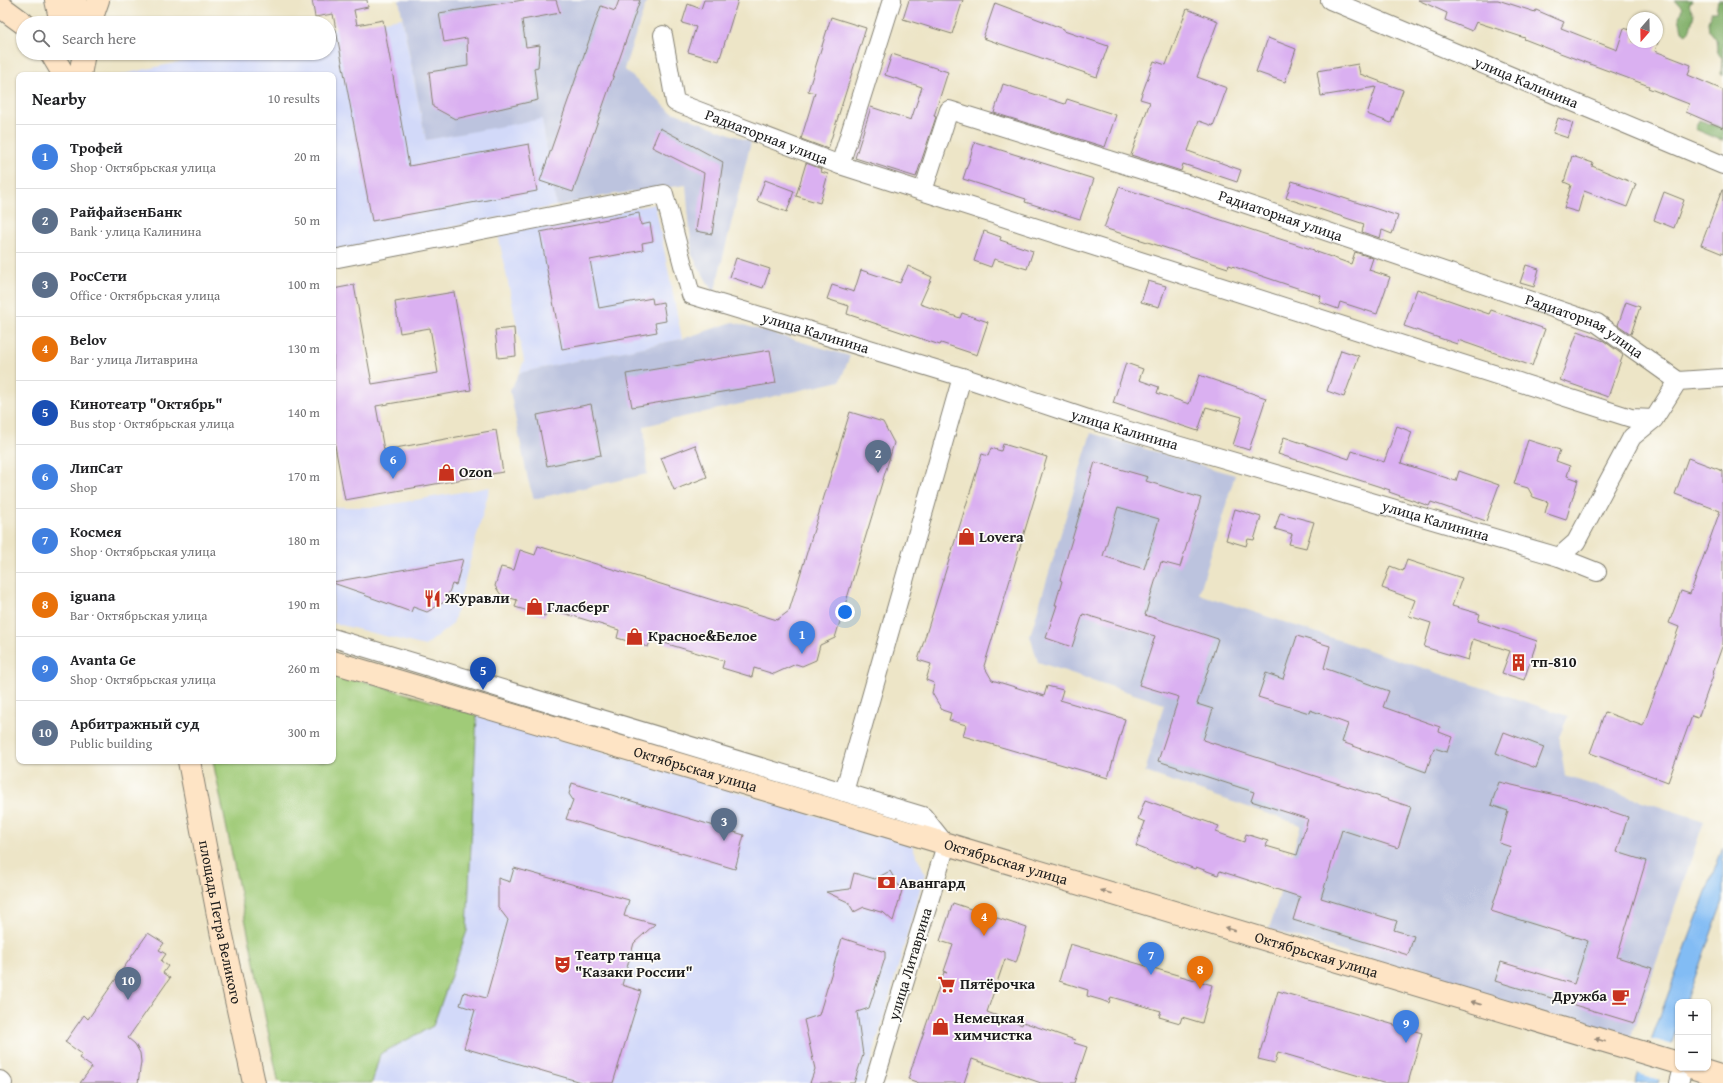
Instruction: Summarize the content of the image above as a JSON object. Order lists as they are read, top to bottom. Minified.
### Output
{"streets":{"street":["улица Калинина","Радиаторная улица","Октябрьская улица","площадь Петра Великого","улица Литаврина"]},"crossings":[["Октябрьская улица","улица Литаврина"]],"one_way":["Октябрьская улица"],"places":{"shop":["Ozon","Lovera","Гласберг","Красное&Белое","Немецкая химчистка"],"restaurant":["Журавли"],"building":["тп-810"],"bank":["Авангард"],"theatre":["Театр танца \"Казаки России\""],"supermarket":["Пятёрочка"],"cafe":["Дружба"]},"north":"bottom","page":{"search":"Search here","heading":["Nearby","10 results"],"list":[{"mark":"1","name":"Трофей","note":"Shop · Октябрьская улица","value":"20 m"},{"mark":"2","name":"РайфайзенБанк","note":"Bank · улица Калинина","value":"50 m"},{"mark":"3","name":"РосСети","note":"Office · Октябрьская улица","value":"100 m"},{"mark":"4","name":"Belov","note":"Bar · улица Литаврина","value":"130 m"},{"mark":"5","name":"Кинотеатр \"Октябрь\"","note":"Bus stop · Октябрьская улица","value":"140 m"},{"mark":"6","name":"ЛипСат","note":"Shop","value":"170 m"},{"mark":"7","name":"Космея","note":"Shop · Октябрьская улица","value":"180 m"},{"mark":"8","name":"iguana","note":"Bar · Октябрьская улица","value":"190 m"},{"mark":"9","name":"Avanta Ge","note":"Shop · Октябрьская улица","value":"260 m"},{"mark":"10","name":"Арбитражный суд","note":"Public building","value":"300 m"}],"pins":["2","6","1","5","3","4","7","8","10","9"],"map_buttons":["+","−"]}}
